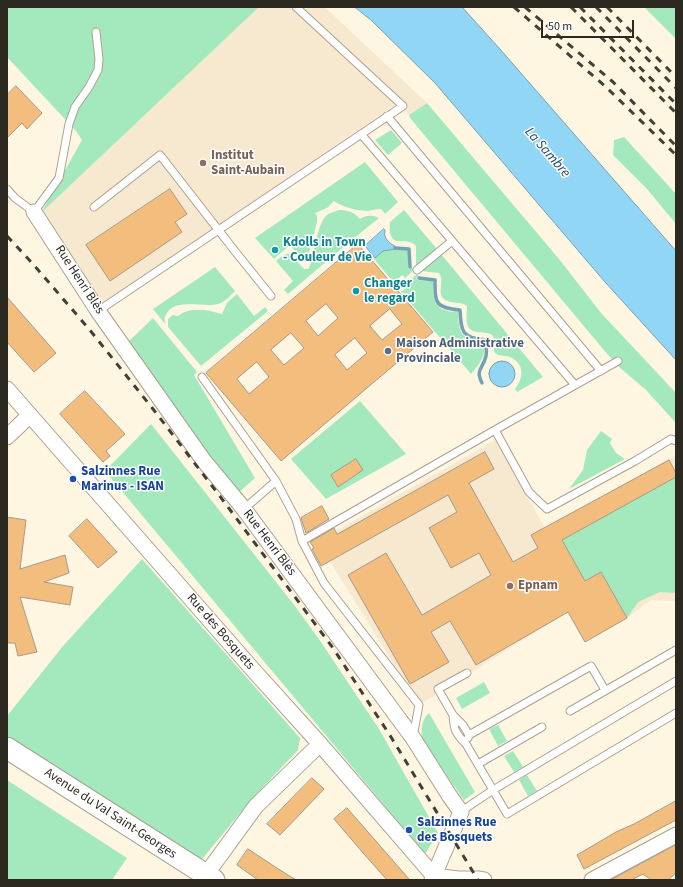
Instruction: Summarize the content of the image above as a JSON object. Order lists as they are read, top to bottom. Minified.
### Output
{"streets":{"main road":["Avenue du Val Saint-Georges"],"street":["Rue Henri Blès","Rue des Bosquets"]},"water":["La Sambre"],"places":["Institut Saint-Aubain","Kdolls in Town - Couleur de Vie","Changer le regard","Maison Administrative Provinciale","Salzinnes Rue Marinus - ISAN","Epnam","Salzinnes Rue des Bosquets"],"scale_bar":"50 m"}
